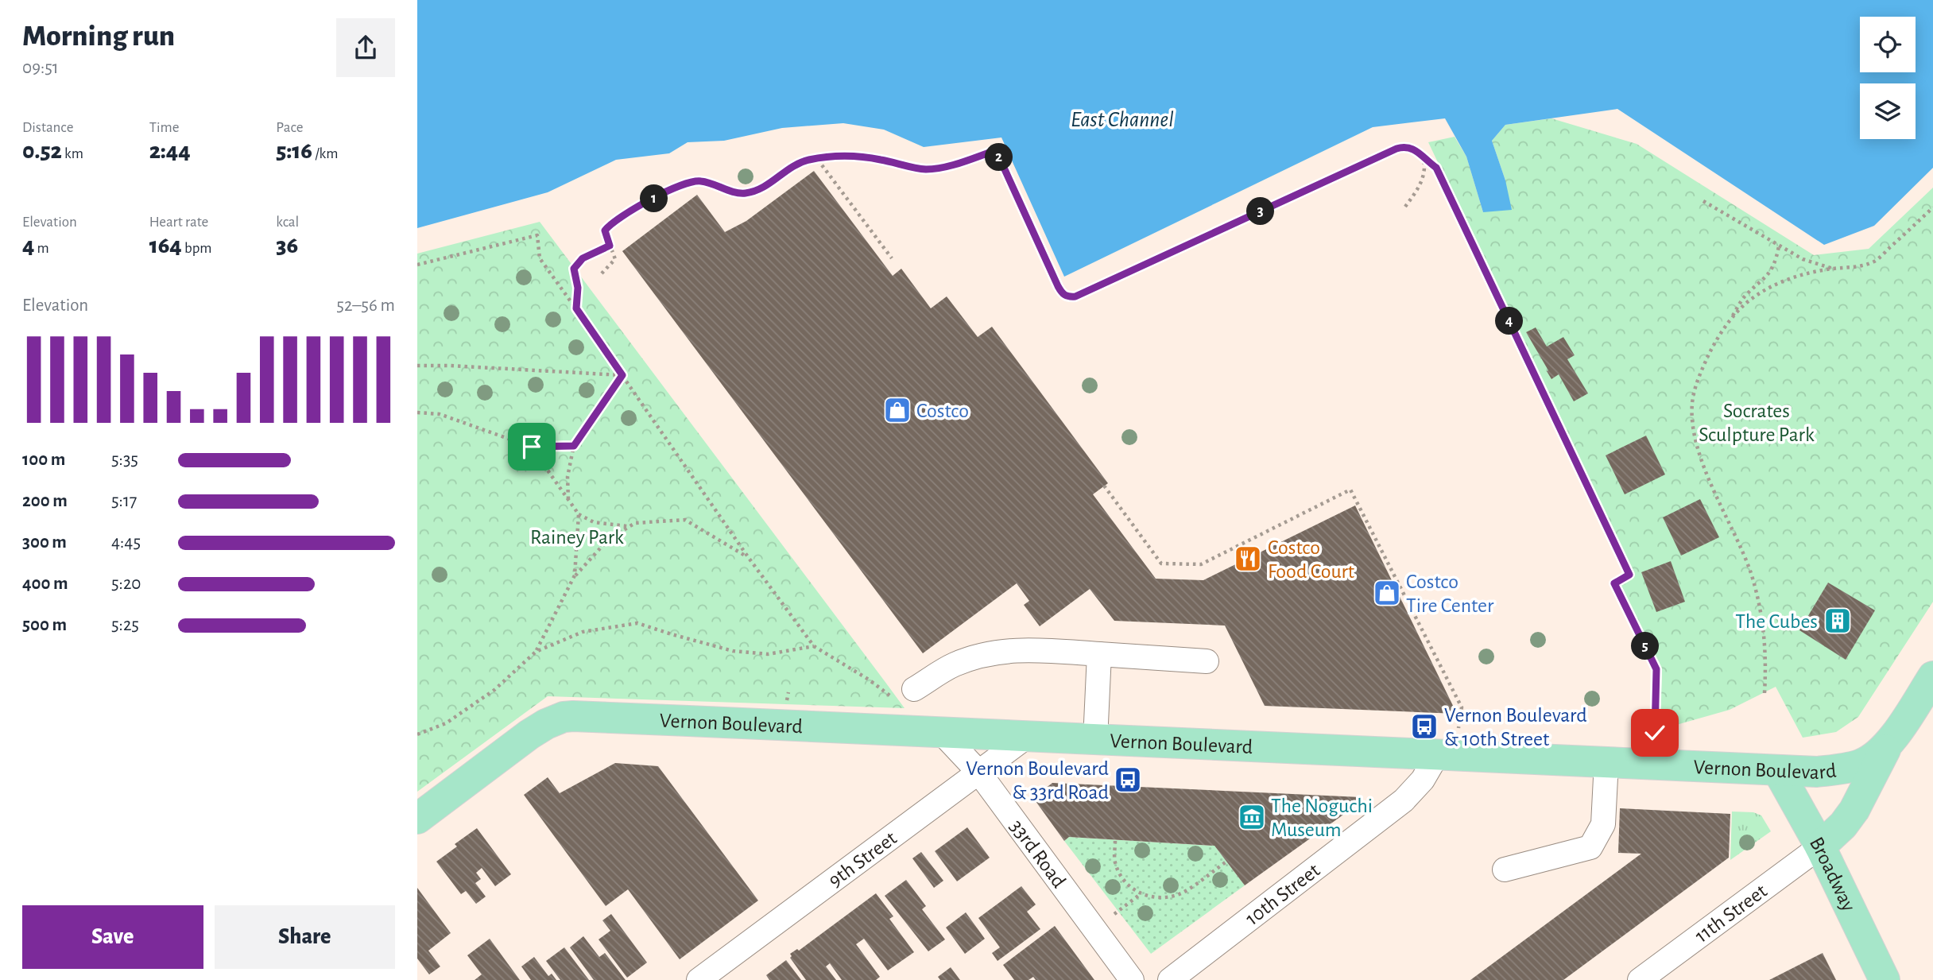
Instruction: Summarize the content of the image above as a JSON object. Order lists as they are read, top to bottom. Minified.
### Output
{"streets":{"main road":["Vernon Boulevard","Broadway"],"street":["33rd Road","9th Street","10th Street","11th Street"]},"crossings":[["Vernon Boulevard","33rd Road"],["Vernon Boulevard","9th Street"],["Vernon Boulevard","Broadway"],["Vernon Boulevard","10th Street"],["33rd Road","9th Street"],["Broadway","11th Street"]],"water":["East Channel"],"parks":["Socrates Sculpture Park","Rainey Park"],"places":{"shop":["Costco","Costco Tire Center"],"restaurant":["Costco Food Court"],"building":["The Cubes"],"bus stop":["Vernon Boulevard & 10th Street","Vernon Boulevard & 33rd Road"],"museum":["The Noguchi Museum"]},"page":{"heading":["Morning run","09:51"],"stats":[["Distance","0.52 km"],["Time","2:44"],["Pace","5:16 /km"],["Elevation","4 m"],["Heart rate","164 bpm"],["kcal","36"]],"pins":["2","1","3","4","5"],"chart":["Elevation","52–56 m"],"list":[{"name":"100 m","note":"5:35"},{"name":"200 m","note":"5:17"},{"name":"300 m","note":"4:45"},{"name":"400 m","note":"5:20"},{"name":"500 m","note":"5:25"}],"buttons":["Save","Share"]}}
